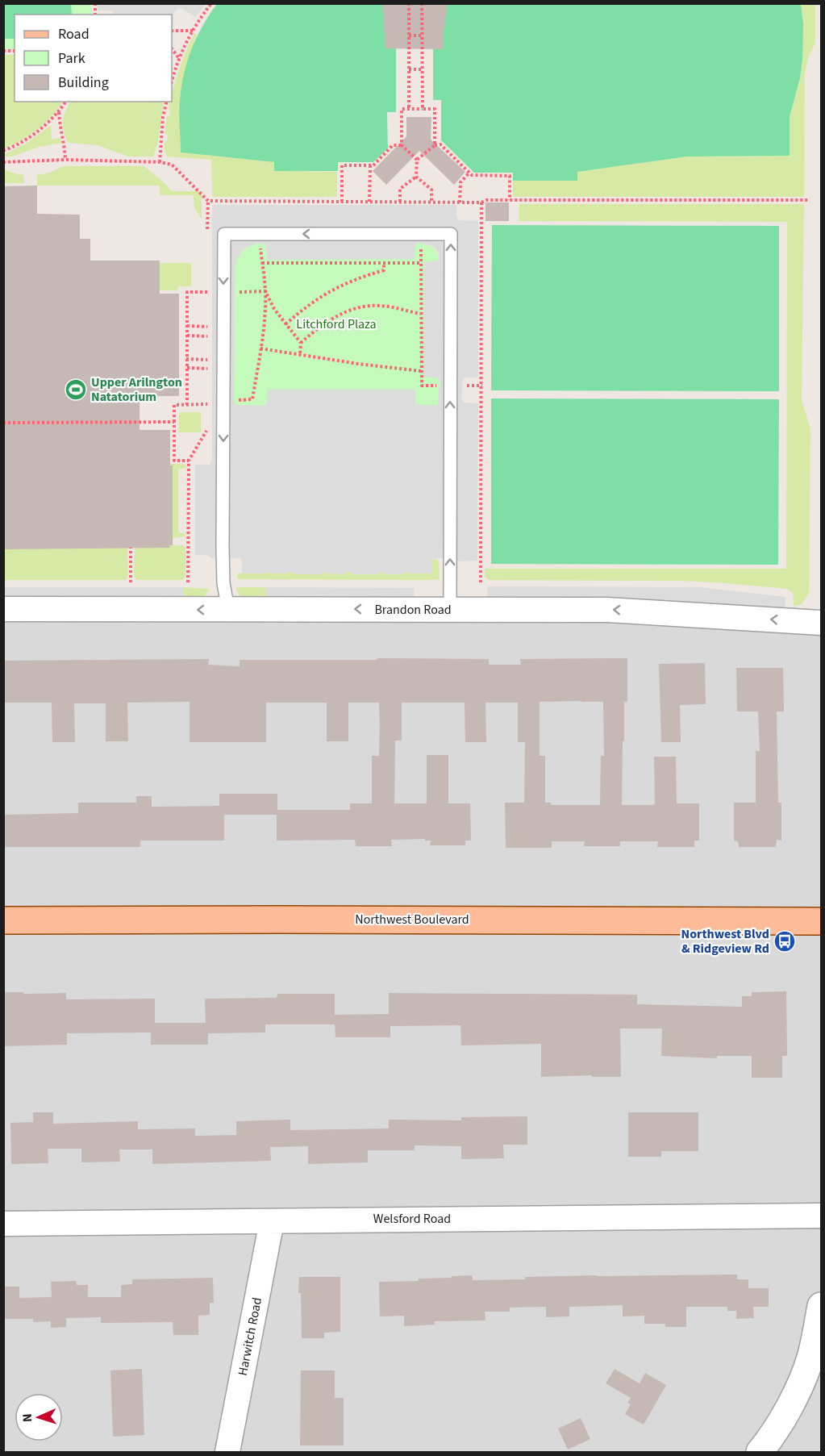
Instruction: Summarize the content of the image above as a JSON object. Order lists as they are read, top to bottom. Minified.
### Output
{"streets":{"main road":["Northwest Boulevard"],"street":["Brandon Road","Welsford Road","Harwitch Road"]},"crossings":[["Welsford Road","Harwitch Road"]],"one_way":["Brandon Road"],"parks":["Litchford Plaza"],"places":{"sports":["Upper Arilngton Natatorium"],"bus stop":["Northwest Blvd & Ridgeview Rd"]},"legend":["Road","Park","Building"],"north":"left"}
